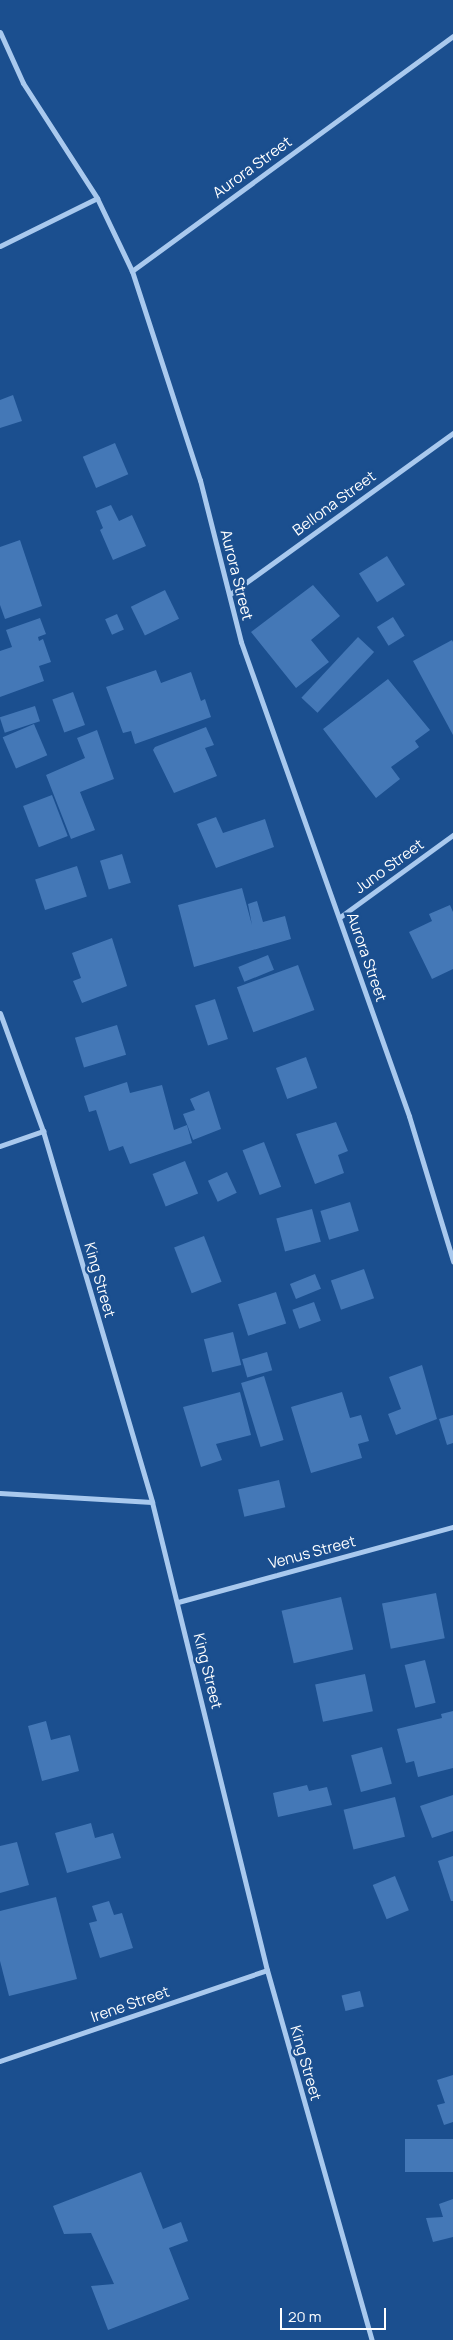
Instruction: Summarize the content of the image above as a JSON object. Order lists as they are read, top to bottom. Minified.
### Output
{"streets":{"street":["Aurora Street","Bellona Street","Juno Street","King Street","Venus Street","Irene Street"]},"crossings":[["Aurora Street","Bellona Street"],["Aurora Street","Juno Street"],["King Street","Venus Street"],["King Street","Irene Street"]],"scale_bar":"20 m"}
